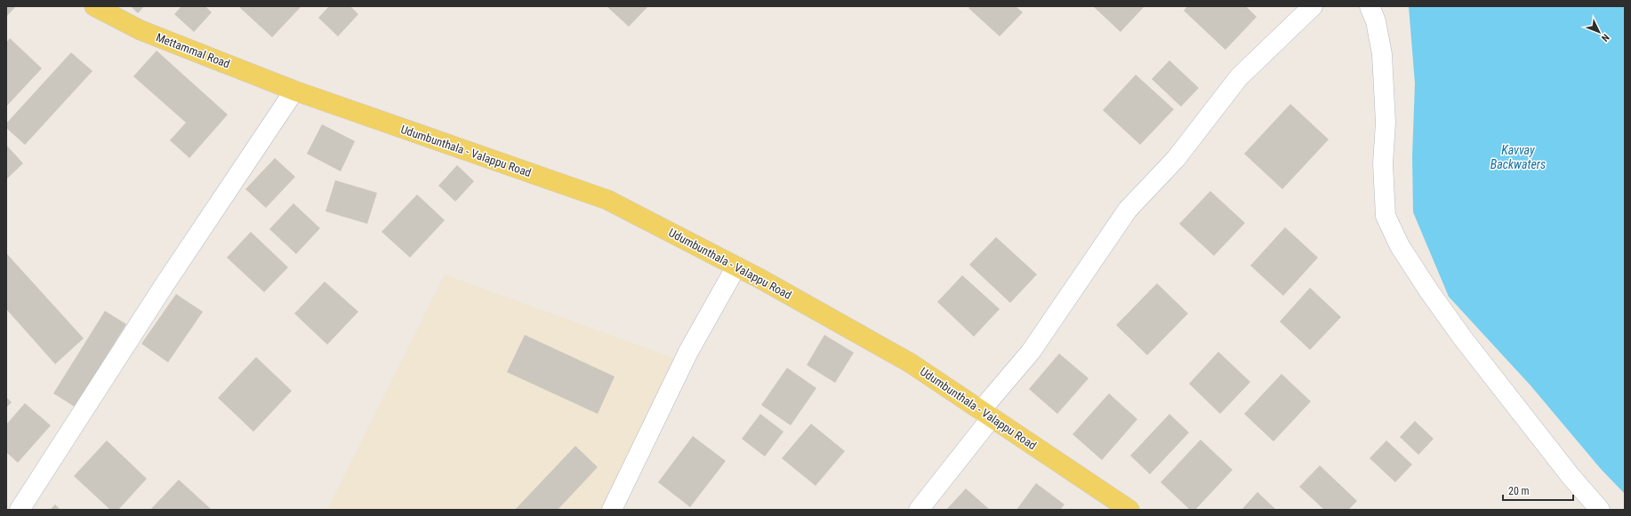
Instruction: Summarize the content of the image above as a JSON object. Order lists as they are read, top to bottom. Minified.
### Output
{"streets":{"main road":["Mettammal Road","Udumbunthala - Valappu Road"]},"crossings":[["Mettammal Road","Udumbunthala - Valappu Road"]],"water":["Kavvay Backwaters"],"scale_bar":"20 m","north":"bottom right"}
